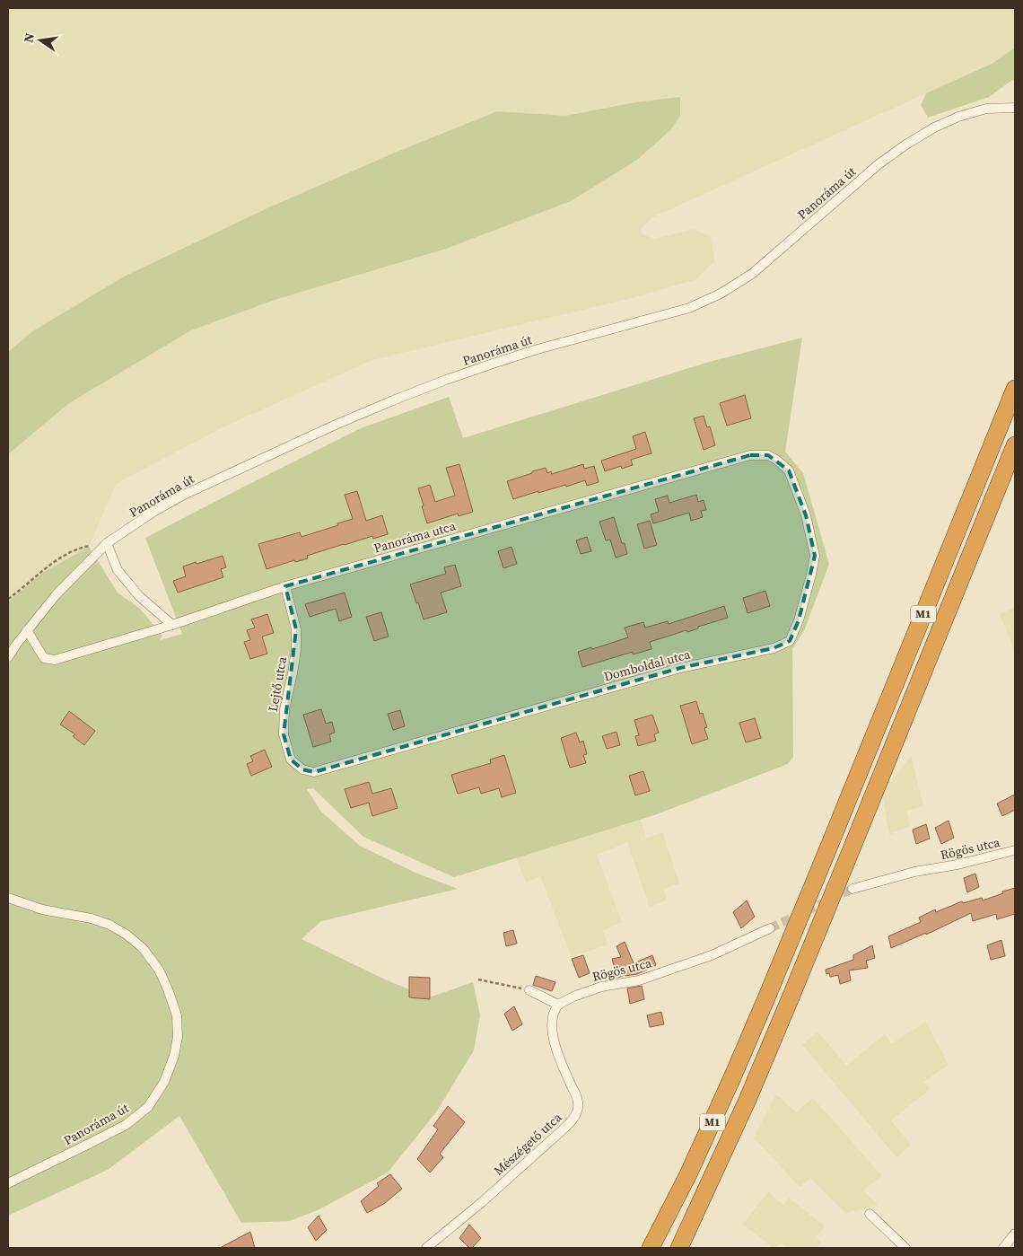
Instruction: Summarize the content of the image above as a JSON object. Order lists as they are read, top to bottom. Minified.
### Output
{"streets":{"highway":["M1"],"street":["Panoráma út","Panoráma utca","Domboldal utca","Lejtő utca","Rögös utca","Mészégető utca"]},"crossings":[["Panoráma út","Panoráma utca"],["Panoráma utca","Domboldal utca"],["Panoráma utca","Lejtő utca"],["Domboldal utca","Lejtő utca"],["Rögös utca","Mészégető utca"]],"north":"left"}
